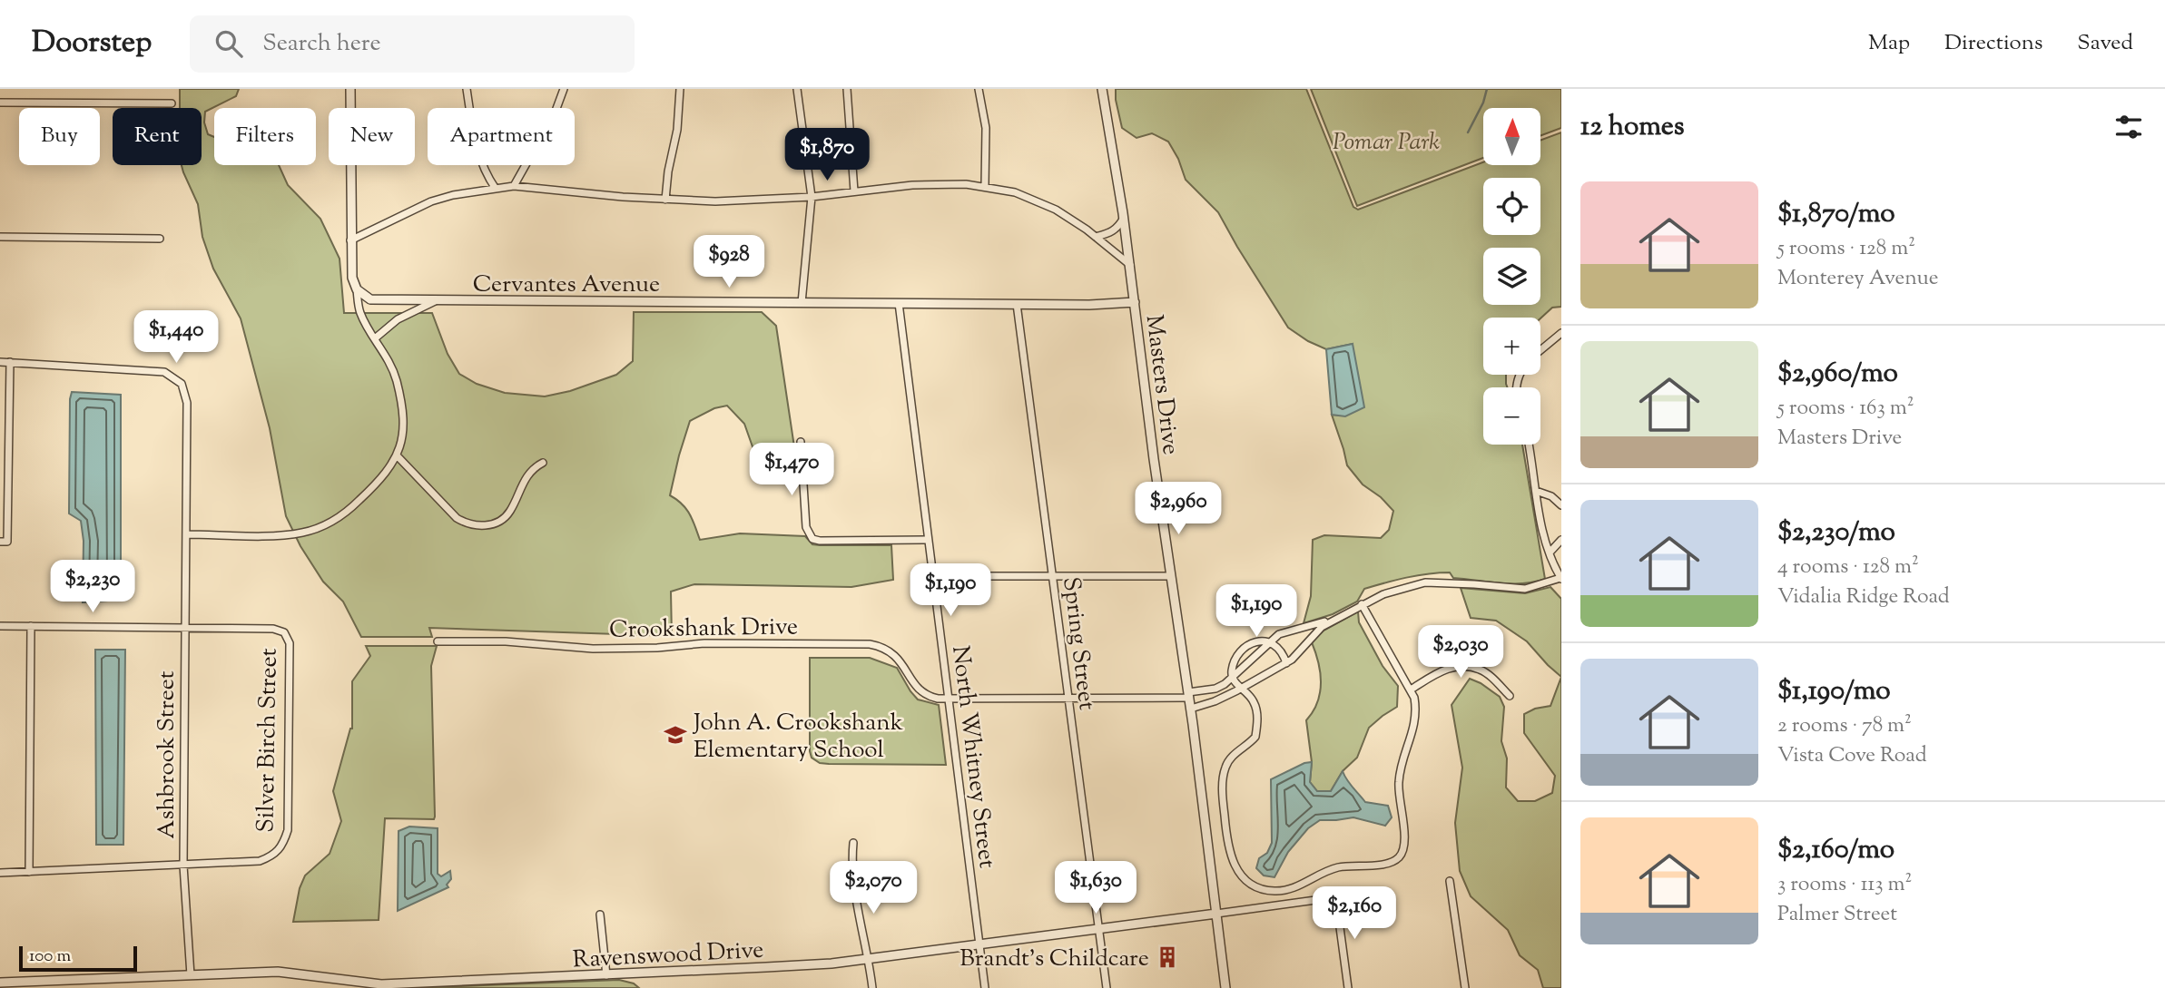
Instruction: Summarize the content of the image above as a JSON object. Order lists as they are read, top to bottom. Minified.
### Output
{"streets":{"street":["Cervantes Avenue","Masters Drive","Crookshank Drive","Spring Street","Silver Birch Street","Ashbrook Street","North Whitney Street","Ravenswood Drive"]},"crossings":[["Cervantes Avenue","Masters Drive"],["Cervantes Avenue","Spring Street"],["Cervantes Avenue","North Whitney Street"],["Masters Drive","Ravenswood Drive"],["Crookshank Drive","North Whitney Street"],["Spring Street","Ravenswood Drive"],["Silver Birch Street","Ashbrook Street"],["Ashbrook Street","Ravenswood Drive"],["North Whitney Street","Ravenswood Drive"]],"parks":["Pomar Park"],"places":{"school or university":["John A. Crookshank Elementary School"],"building":["Brandt's Childcare"]},"scale_bar":"100 m","north":"top","page":{"header":"Doorstep","search":"Search here","nav":["Map","Directions","Saved"],"heading":"12 homes","map_buttons":["+","−"],"chip":["Buy","Rent","Filters","New","Apartment"],"price":["$1,870","$928","$1,440","$1,470","$2,960","$2,230","$1,190","$1,190","$2,030","$2,070","$1,630","$2,160"],"list":[{"name":"$1,870/mo","note":"5 rooms · 128 m² · Monterey Avenue"},{"name":"$2,960/mo","note":"5 rooms · 163 m² · Masters Drive"},{"name":"$2,230/mo","note":"4 rooms · 128 m² · Vidalia Ridge Road"},{"name":"$1,190/mo","note":"2 rooms · 78 m² · Vista Cove Road"},{"name":"$2,160/mo","note":"3 rooms · 113 m² · Palmer Street"}],"scale":"100 m"}}
